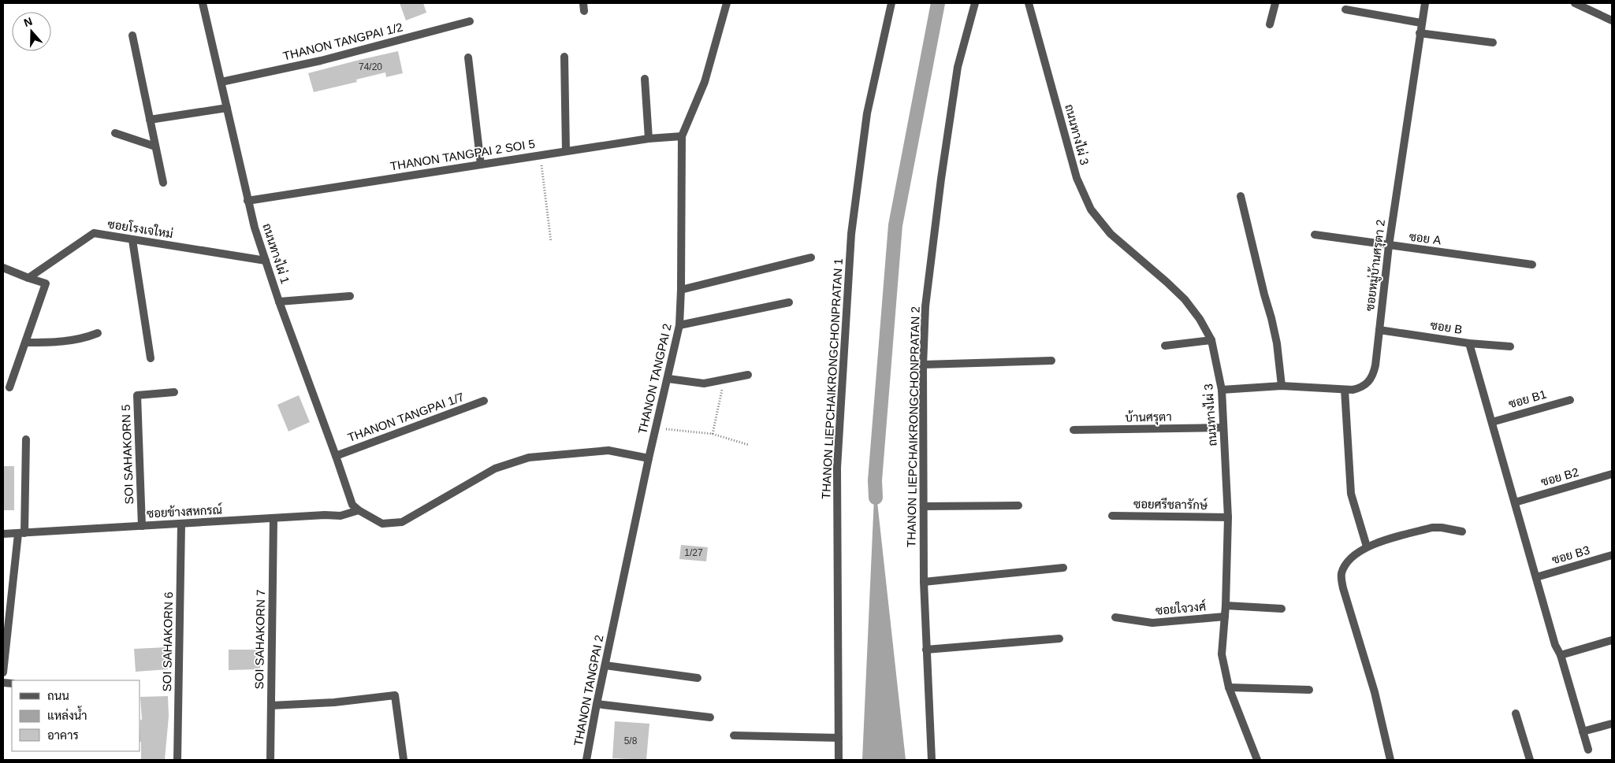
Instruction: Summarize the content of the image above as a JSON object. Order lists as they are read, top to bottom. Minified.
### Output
{"streets":{"street":["THANON TANGPAI 1/2","ถนนทางไผ่ 3","THANON TANGPAI 2 SOI 5","ซอยโรงเจใหม่","ซอย A","ถนนทางไผ่ 1","ซอยหมู่บ้านศรุตา 2","ซอย B","THANON TANGPAI 2","THANON LIEPCHAIKRONGCHONPRATAN 1","ซอย B1","THANON TANGPAI 1/7","บ้านศรุตา","THANON LIEPCHAIKRONGCHONPRATAN 2","SOI SAHAKORN 5","ซอย B2","ซอยศรีชลารักษ์","ซอยข้างสหกรณ์","ซอย B3","ซอยใจวงศ์","SOI SAHAKORN 7","SOI SAHAKORN 6"]},"crossings":[["THANON TANGPAI 1/2","ถนนทางไผ่ 1"],["ถนนทางไผ่ 3","ซอยหมู่บ้านศรุตา 2"],["ถนนทางไผ่ 3","บ้านศรุตา"],["ถนนทางไผ่ 3","ซอยศรีชลารักษ์"],["ถนนทางไผ่ 3","ซอยใจวงศ์"],["THANON TANGPAI 2 SOI 5","ถนนทางไผ่ 1"],["THANON TANGPAI 2 SOI 5","THANON TANGPAI 2"],["ซอยโรงเจใหม่","ถนนทางไผ่ 1"],["ซอย A","ซอยหมู่บ้านศรุตา 2"],["ถนนทางไผ่ 1","THANON TANGPAI 1/7"],["ถนนทางไผ่ 1","ซอยข้างสหกรณ์"],["ซอยหมู่บ้านศรุตา 2","ซอย B"],["SOI SAHAKORN 5","ซอยข้างสหกรณ์"],["ซอยข้างสหกรณ์","SOI SAHAKORN 7"],["ซอยข้างสหกรณ์","SOI SAHAKORN 6"]],"house_numbers":["74/20","1/27","5/8"],"legend":["ถนน","แหล่งน้ำ","อาคาร"],"north":"top"}
